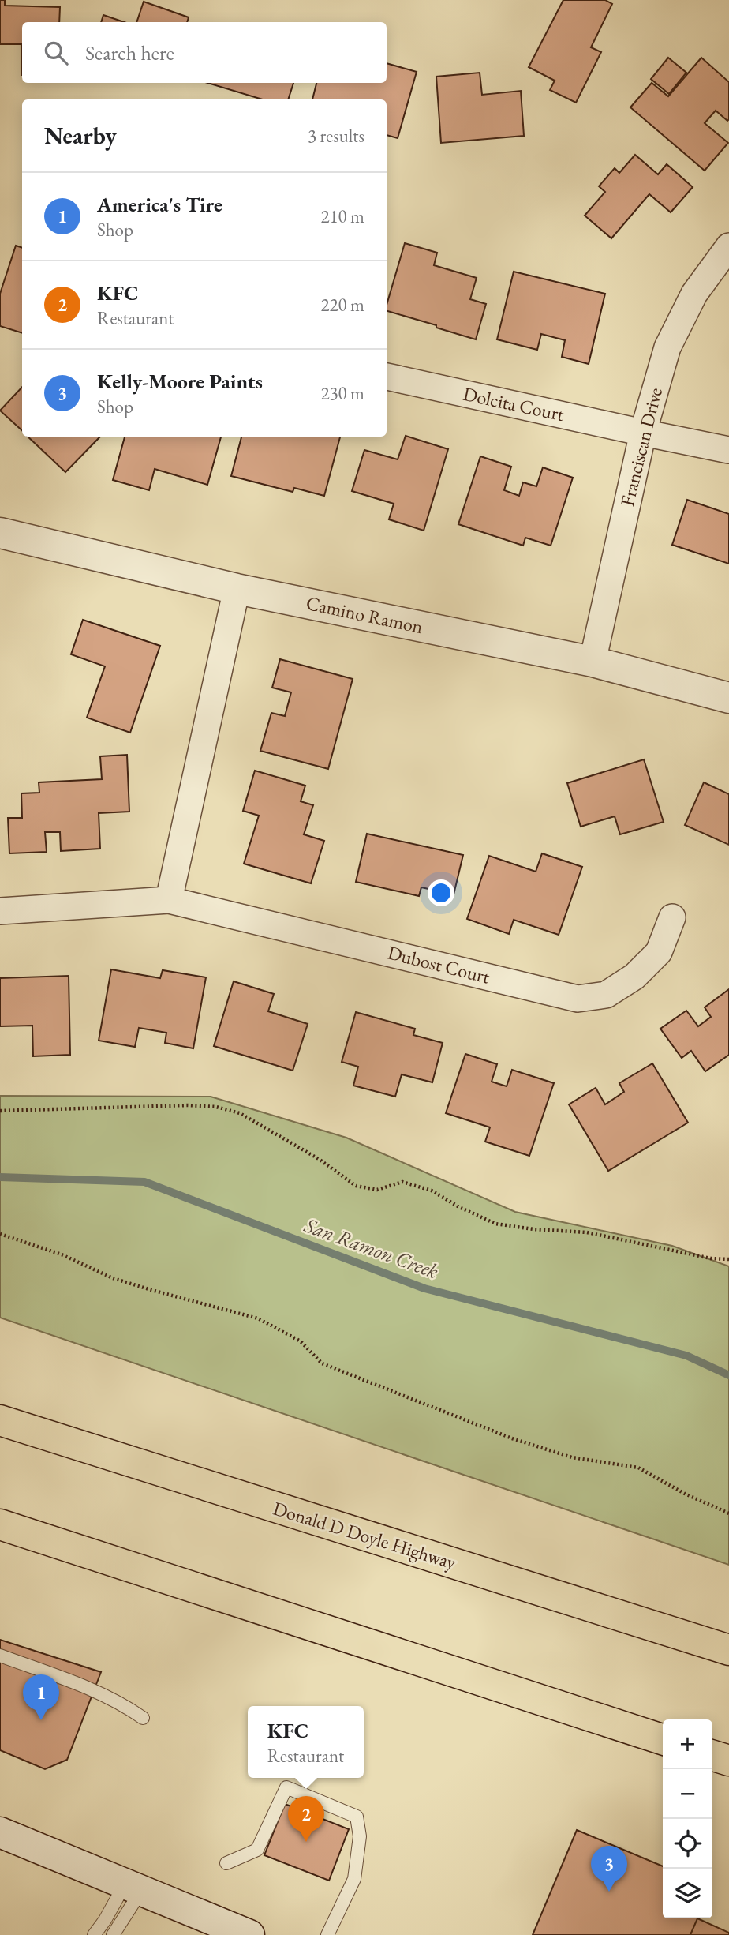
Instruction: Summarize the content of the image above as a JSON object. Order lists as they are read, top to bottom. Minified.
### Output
{"streets":{"highway":["Donald D Doyle Highway"],"street":["Dolcita Court","Franciscan Drive","Camino Ramon","Dubost Court"]},"crossings":[["Dolcita Court","Franciscan Drive"],["Franciscan Drive","Camino Ramon"]],"water":["San Ramon Creek"],"page":{"search":"Search here","heading":["Nearby","3 results"],"list":[{"mark":"1","name":"America's Tire","note":"Shop","value":"210 m"},{"mark":"2","name":"KFC","note":"Restaurant","value":"220 m"},{"mark":"3","name":"Kelly-Moore Paints","note":"Shop","value":"230 m"}],"pins":["1","2","3"],"popup":["KFC","Restaurant"],"map_buttons":["+","−"]}}
